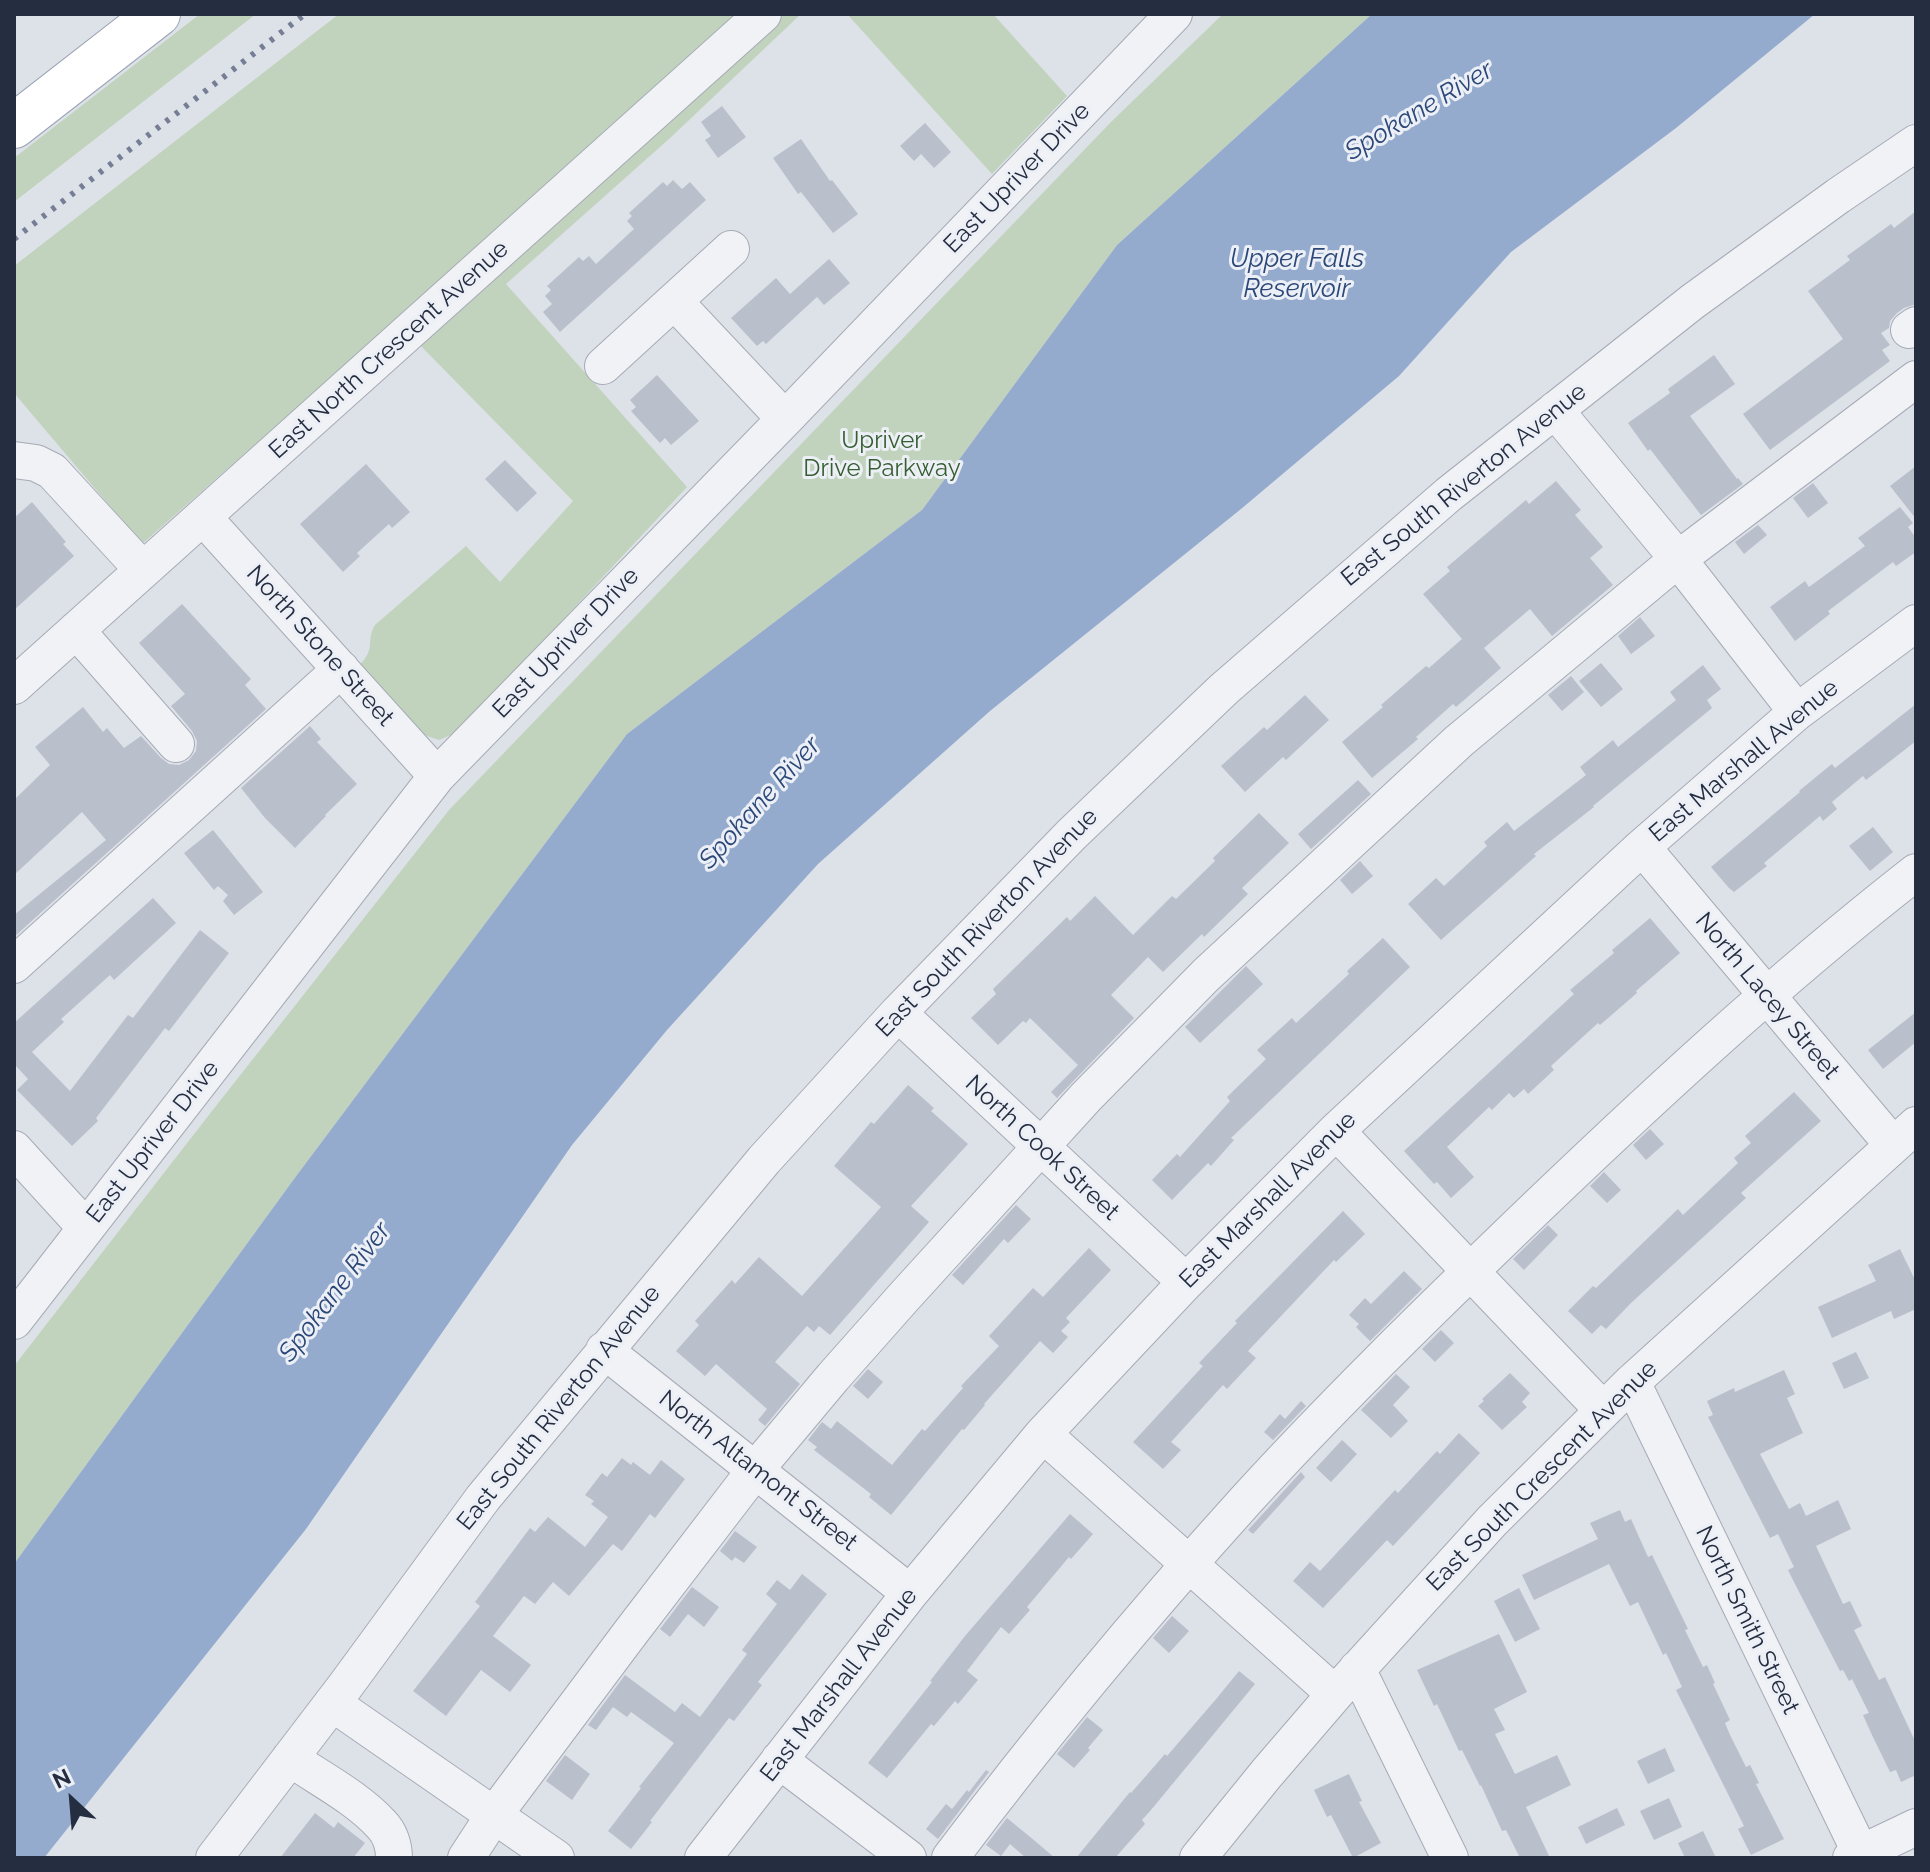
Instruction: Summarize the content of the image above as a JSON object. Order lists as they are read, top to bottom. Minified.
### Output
{"streets":{"street":["East Upriver Drive","East North Crescent Avenue","East South Riverton Avenue","North Stone Street","East Marshall Avenue","North Lacey Street","North Cook Street","North Altamont Street","East South Crescent Avenue","North Smith Street"]},"crossings":[["East Upriver Drive","North Stone Street"],["East North Crescent Avenue","North Stone Street"],["East South Riverton Avenue","North Cook Street"],["East South Riverton Avenue","North Altamont Street"],["East Marshall Avenue","North Lacey Street"],["East Marshall Avenue","North Cook Street"],["East Marshall Avenue","North Altamont Street"],["North Lacey Street","East South Crescent Avenue"],["East South Crescent Avenue","North Smith Street"]],"water":["Spokane River","Upper Falls Reservoir"],"parks":["Upriver Drive Parkway"],"north":"top left"}
